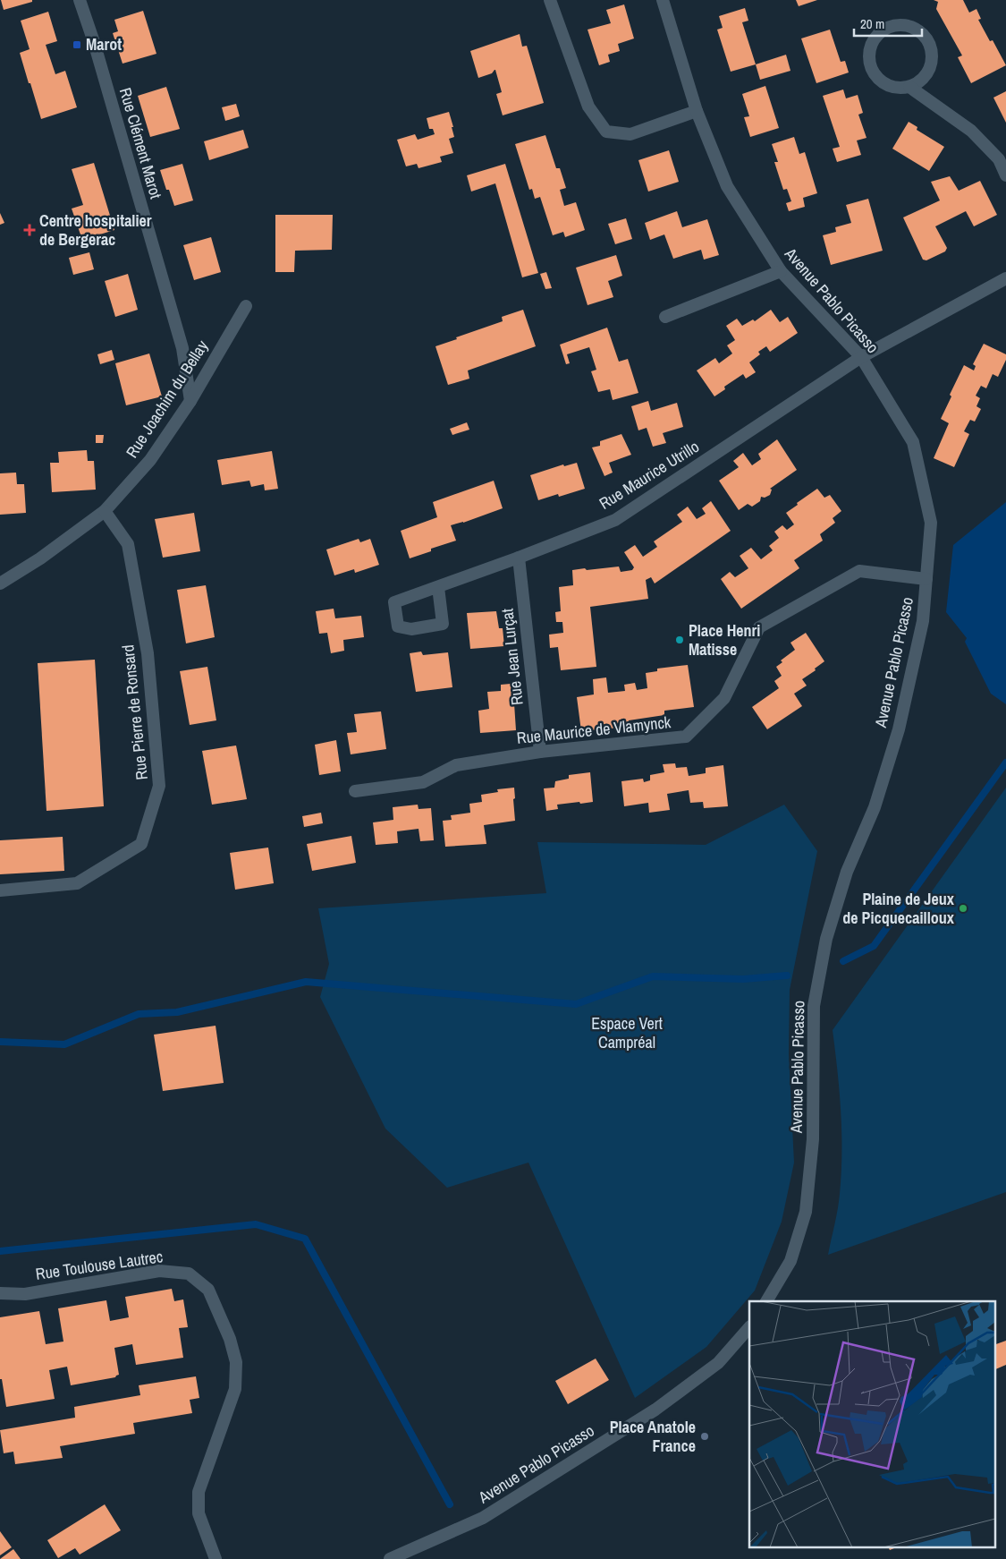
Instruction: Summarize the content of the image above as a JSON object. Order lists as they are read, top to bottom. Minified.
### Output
{"streets":{"street":["Rue Clément Marot","Avenue Pablo Picasso","Rue Joachim du Bellay","Rue Maurice Utrillo","Rue Jean Lurçat","Rue Pierre de Ronsard","Rue Maurice de Vlamynck","Rue Toulouse Lautrec"]},"crossings":[["Rue Clément Marot","Rue Joachim du Bellay"],["Avenue Pablo Picasso","Rue Maurice Utrillo"],["Avenue Pablo Picasso","Rue Maurice de Vlamynck"],["Rue Joachim du Bellay","Rue Pierre de Ronsard"],["Rue Maurice Utrillo","Rue Jean Lurçat"],["Rue Jean Lurçat","Rue Maurice de Vlamynck"]],"parks":["Espace Vert Campréal"],"places":{"transit":["Marot"],"health":["Centre hospitalier de Bergerac"],"other":["Place Henri Matisse","Plaine de Jeux de Picquecailloux","Place Anatole France"]},"scale_bar":"20 m"}
